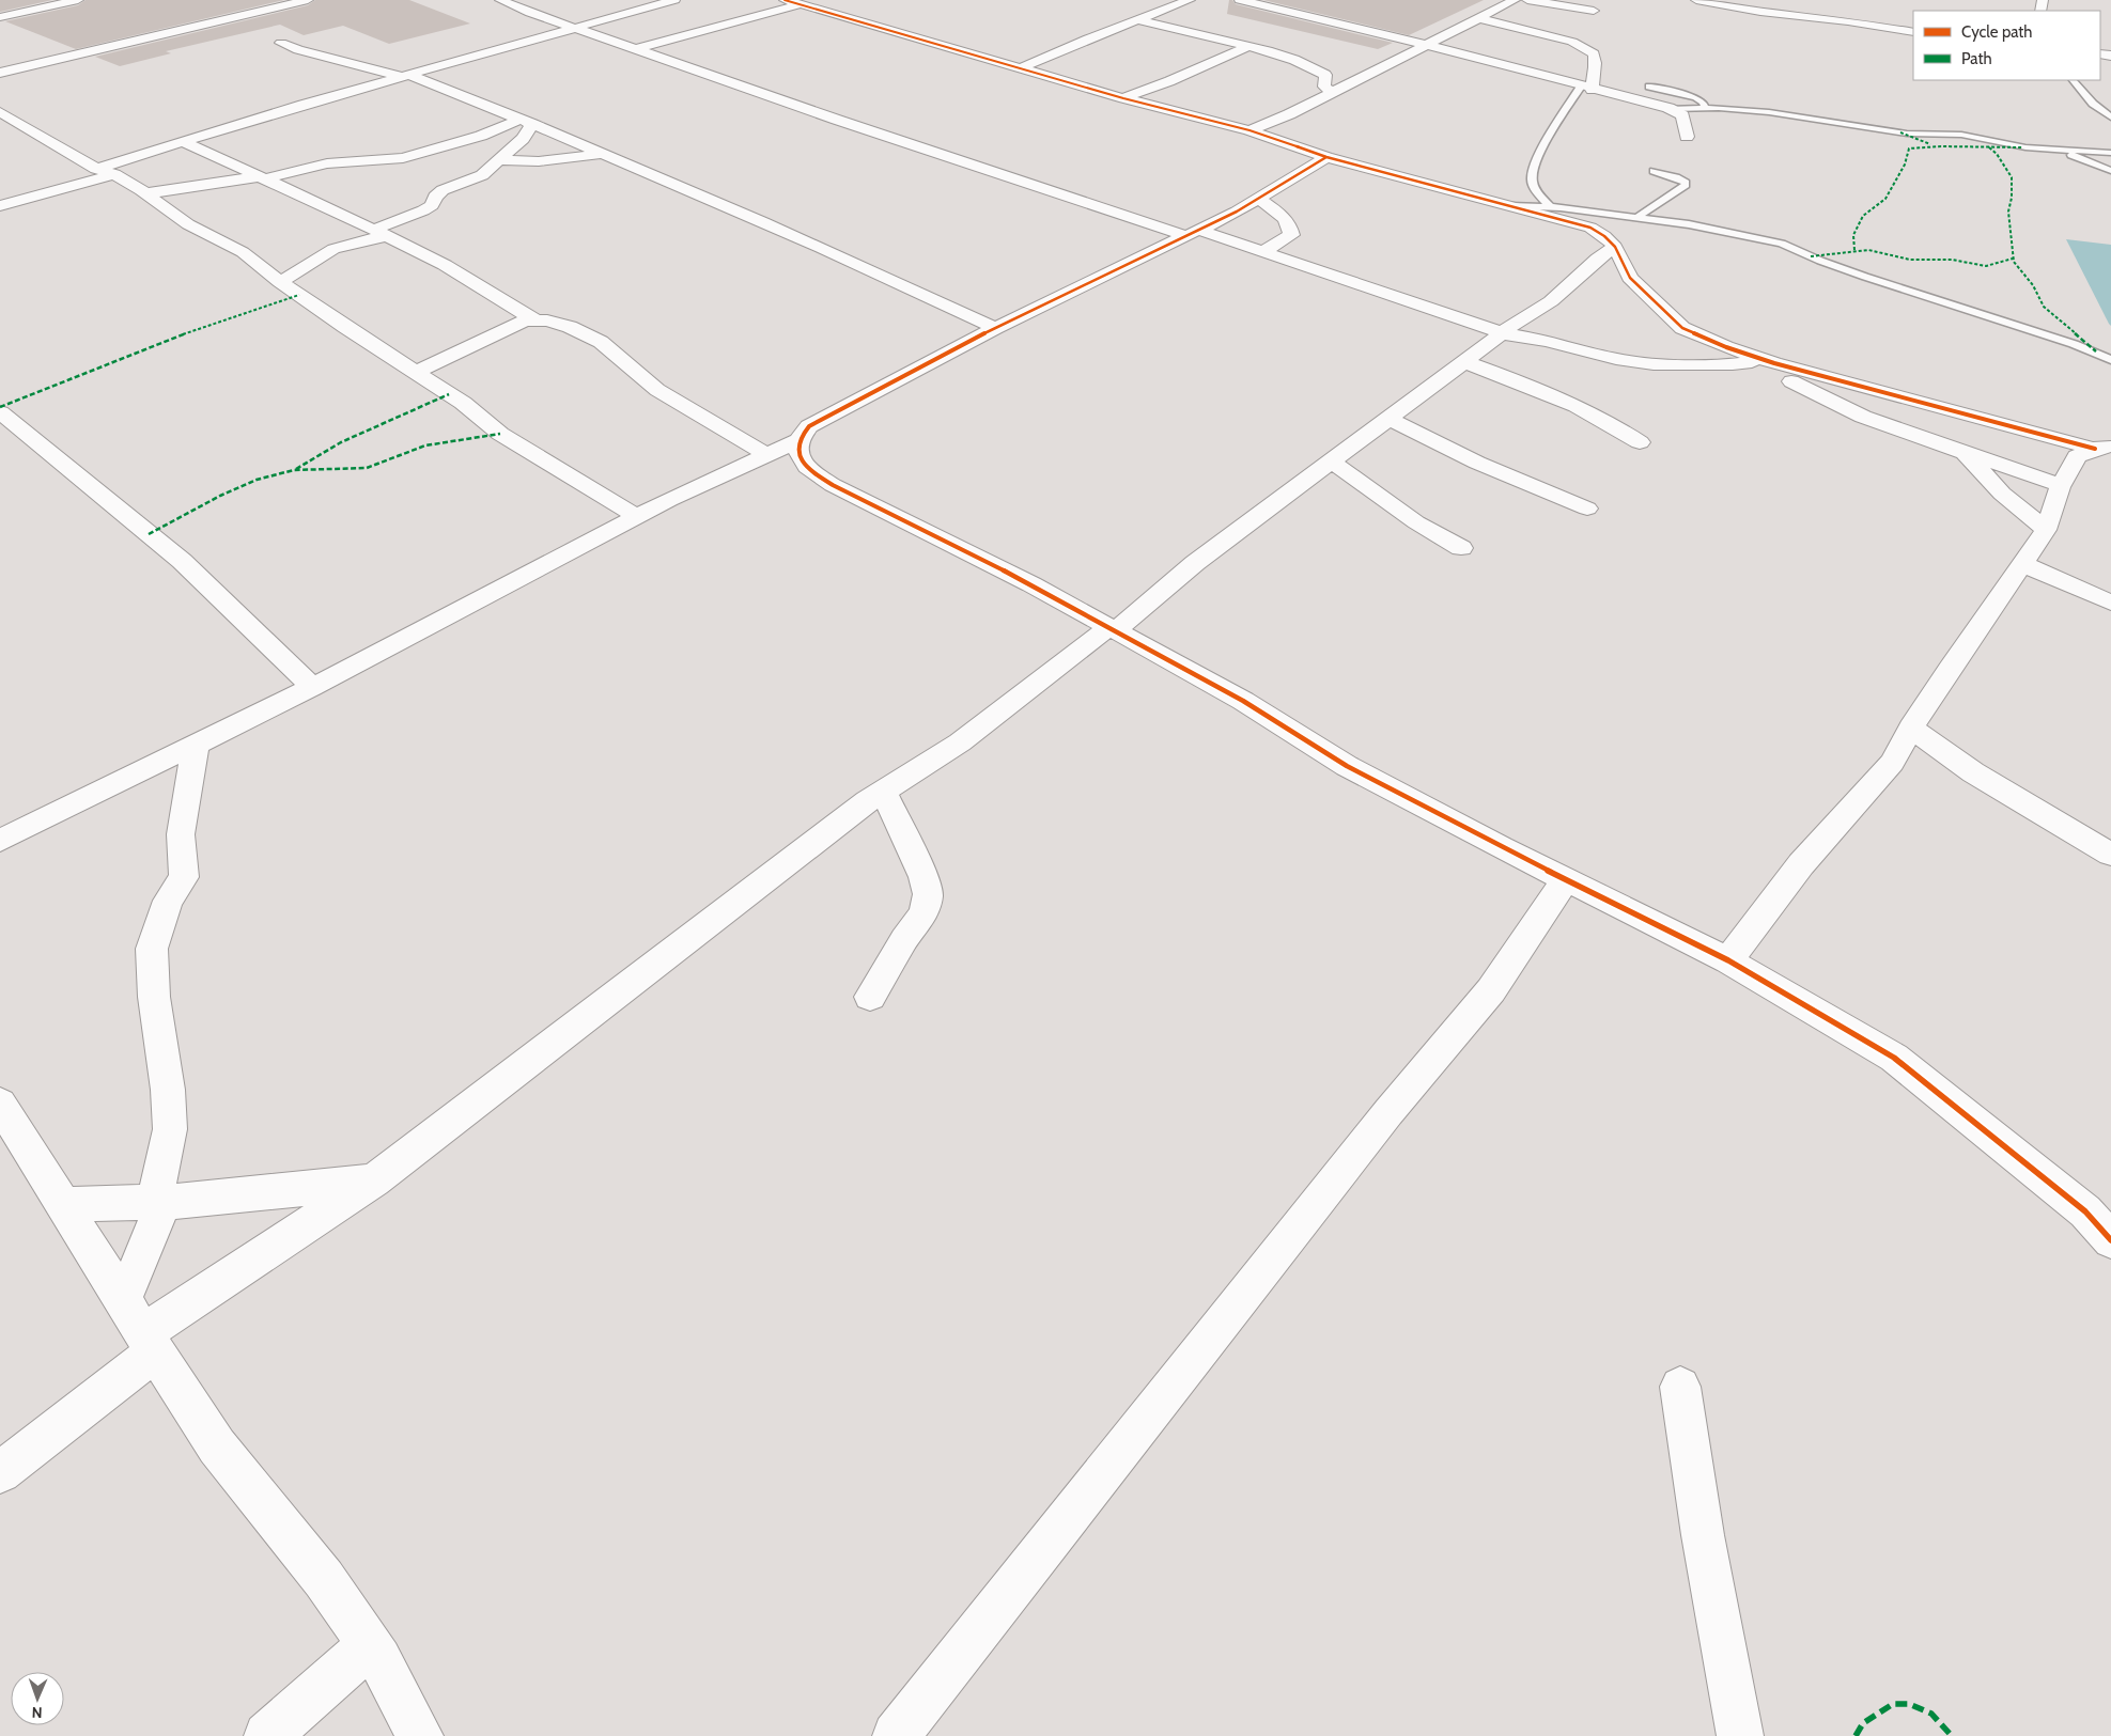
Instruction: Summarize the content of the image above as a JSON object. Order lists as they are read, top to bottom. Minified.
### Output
{"legend":["Cycle path","Path"],"north":"bottom"}
